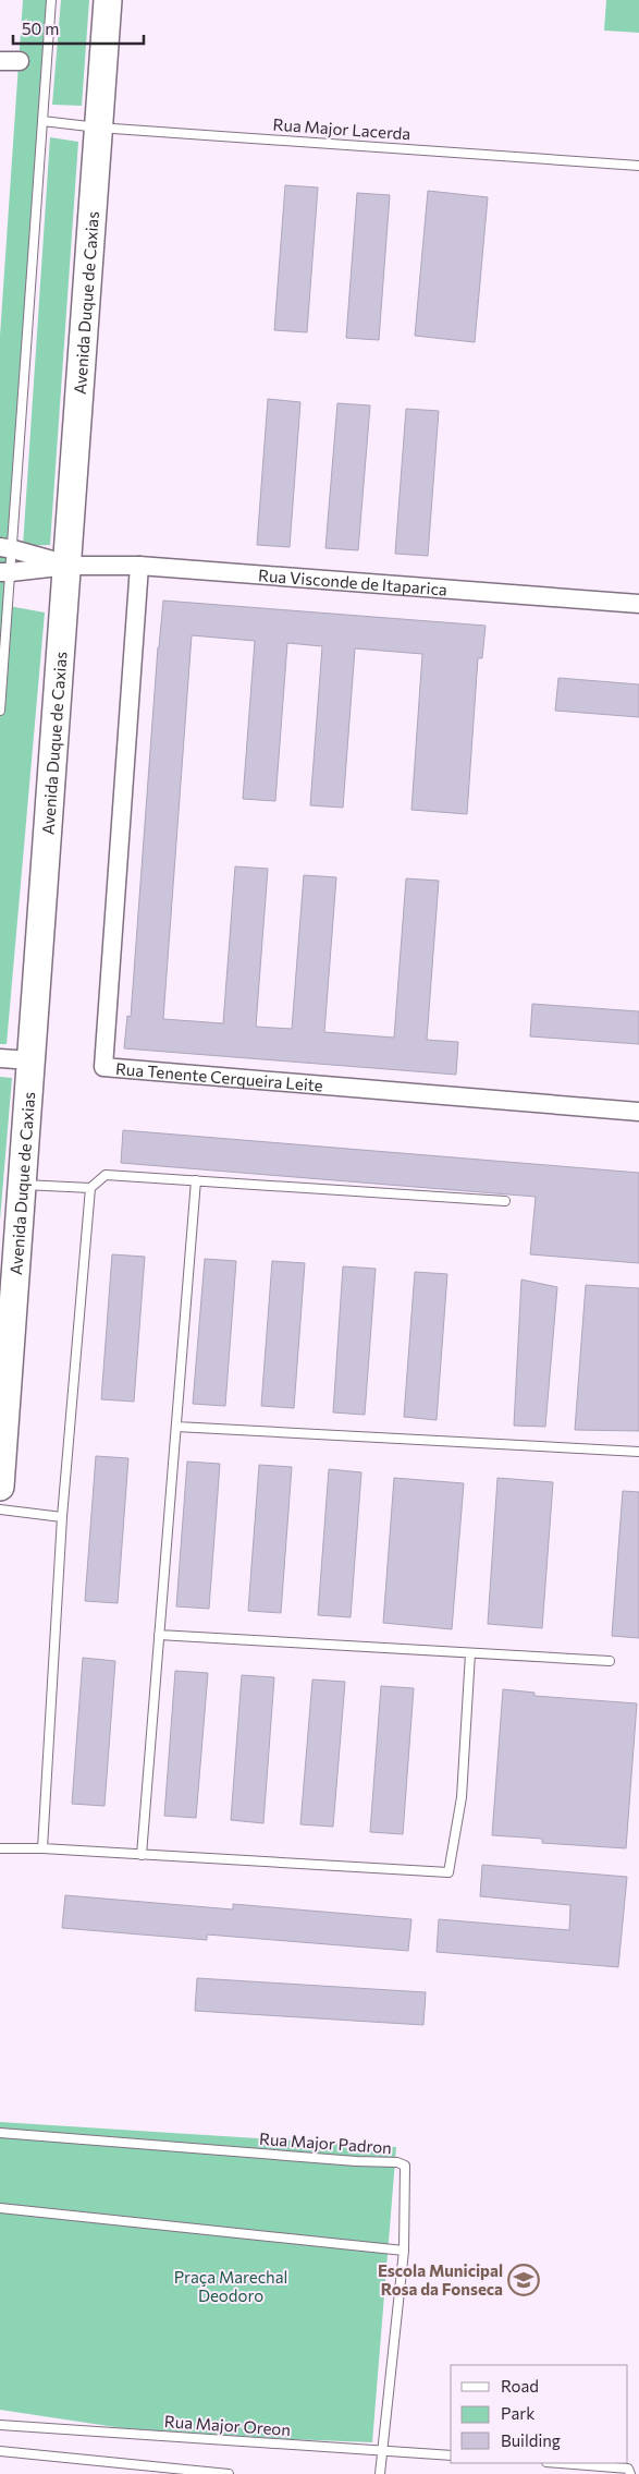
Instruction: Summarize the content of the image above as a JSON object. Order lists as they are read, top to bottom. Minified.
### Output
{"streets":{"main road":["Avenida Duque de Caxias"],"street":["Rua Visconde de Itaparica","Rua Tenente Cerqueira Leite"],"lane":["Rua Major Lacerda","Rua Major Padron","Rua Major Oreon"]},"crossings":[["Rua Major Lacerda","Avenida Duque de Caxias"],["Avenida Duque de Caxias","Rua Visconde de Itaparica"],["Rua Visconde de Itaparica","Rua Tenente Cerqueira Leite"],["Rua Major Padron","Rua Major Oreon"]],"parks":["Praça Marechal Deodoro"],"places":{"school or university":["Escola Municipal Rosa da Fonseca"]},"legend":["Road","Park","Building"],"scale_bar":"50 m"}
